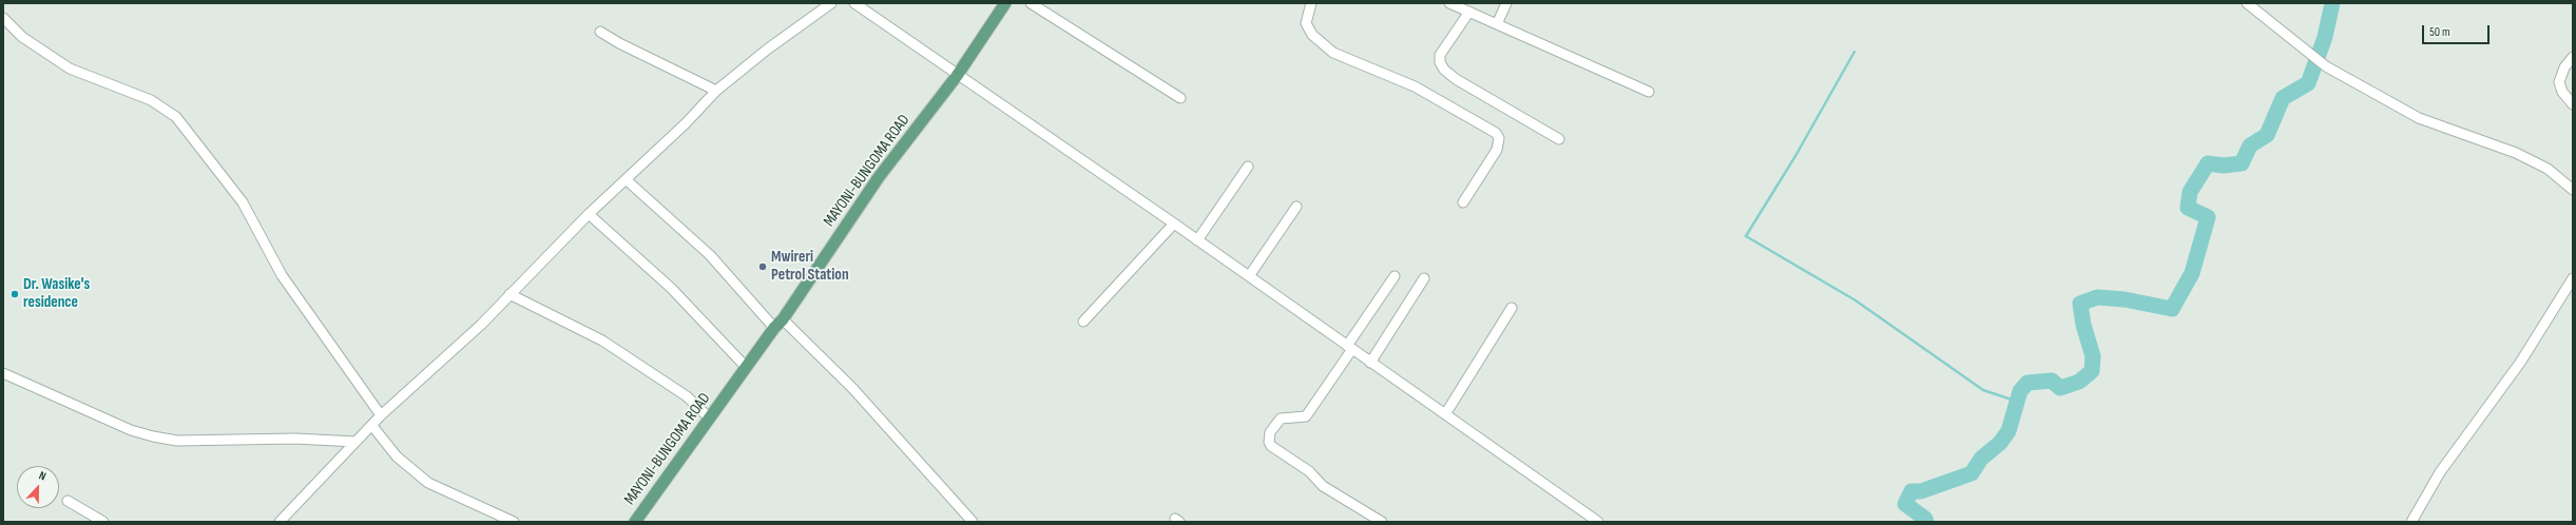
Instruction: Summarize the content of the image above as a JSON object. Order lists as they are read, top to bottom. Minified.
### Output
{"streets":{"main road":["MAYONI-BUNGOMA ROAD"]},"places":["Mwireri Petrol Station","Dr. Wasike's residence"],"scale_bar":"50 m","north":"top"}
